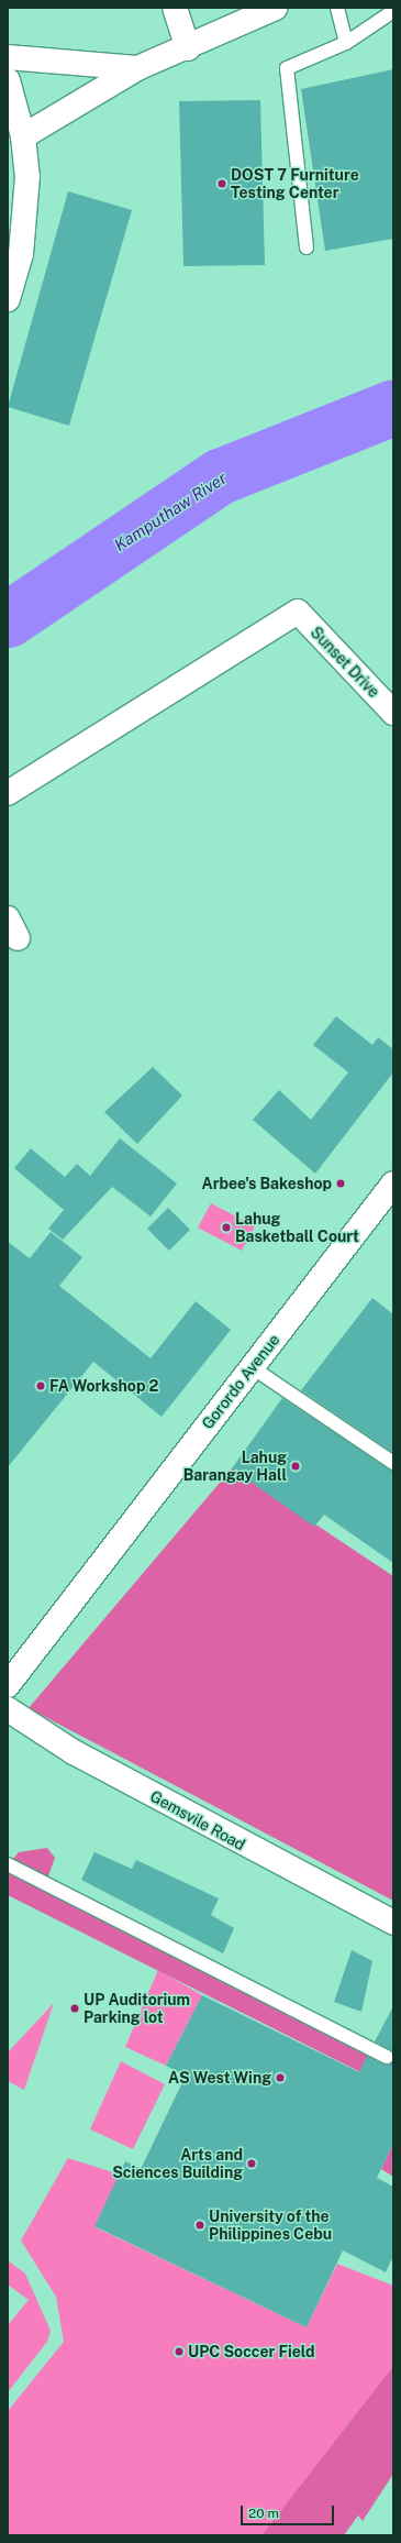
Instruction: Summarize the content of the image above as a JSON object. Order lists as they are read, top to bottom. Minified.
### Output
{"streets":{"street":["Sunset Drive","Gorordo Avenue","Gemsvile Road"]},"water":["Kamputhaw River"],"places":["DOST 7 Furniture Testing Center","Arbee's Bakeshop","Lahug Basketball Court","FA Workshop 2","Lahug Barangay Hall","UP Auditorium Parking lot","AS West Wing","Arts and Sciences Building","University of the Philippines Cebu","UPC Soccer Field"],"scale_bar":"20 m"}
